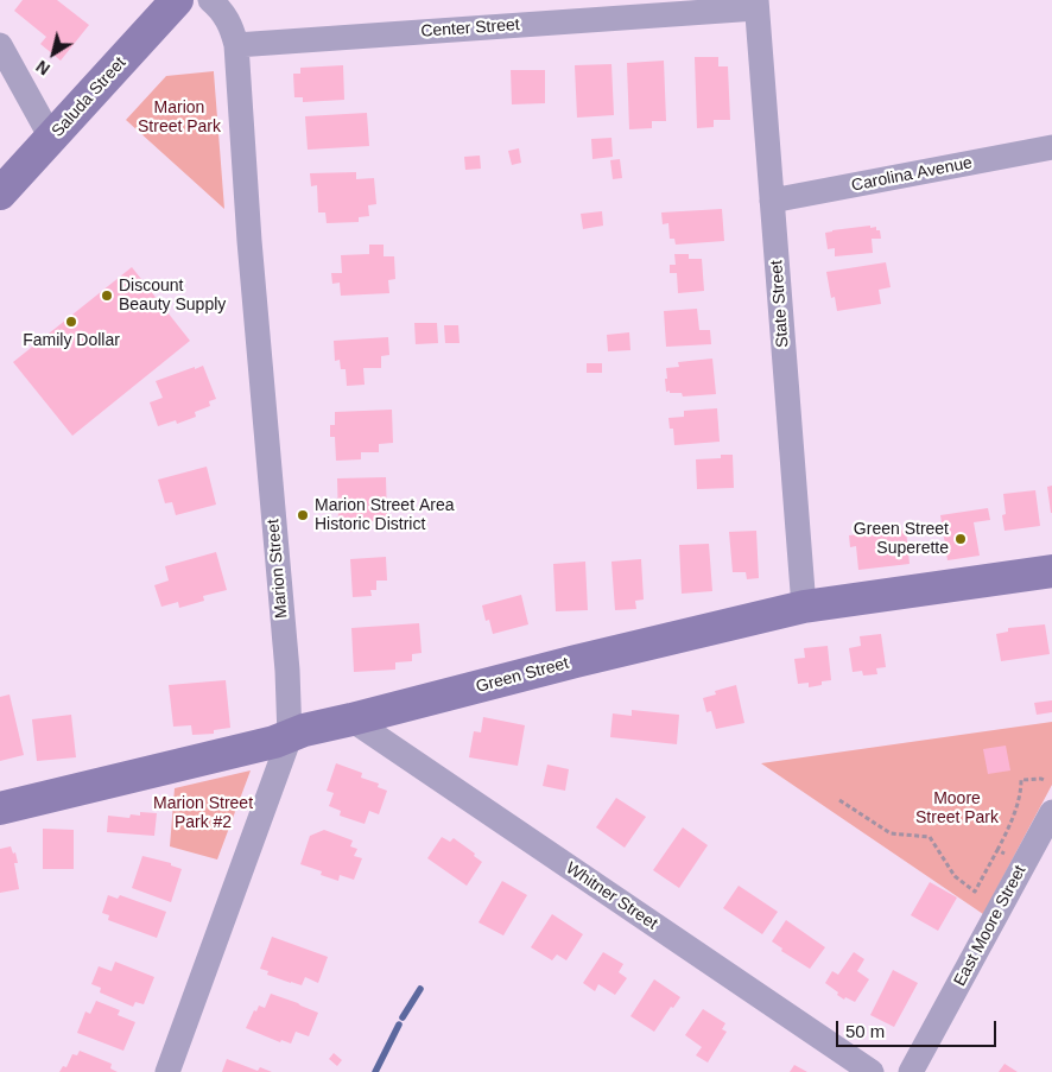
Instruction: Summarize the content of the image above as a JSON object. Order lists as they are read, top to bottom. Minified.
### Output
{"streets":{"street":["Center Street","Saluda Street","Carolina Avenue","State Street","Marion Street","Green Street","Whitner Street","East Moore Street"]},"crossings":[["Center Street","State Street"],["Center Street","Marion Street"],["Carolina Avenue","State Street"],["State Street","Green Street"],["Marion Street","Green Street"],["Green Street","Whitner Street"]],"parks":["Marion Street Park","Moore Street Park","Marion Street Park #2"],"places":["Discount Beauty Supply","Family Dollar","Marion Street Area Historic District","Green Street Superette"],"scale_bar":"50 m","north":"bottom left"}
